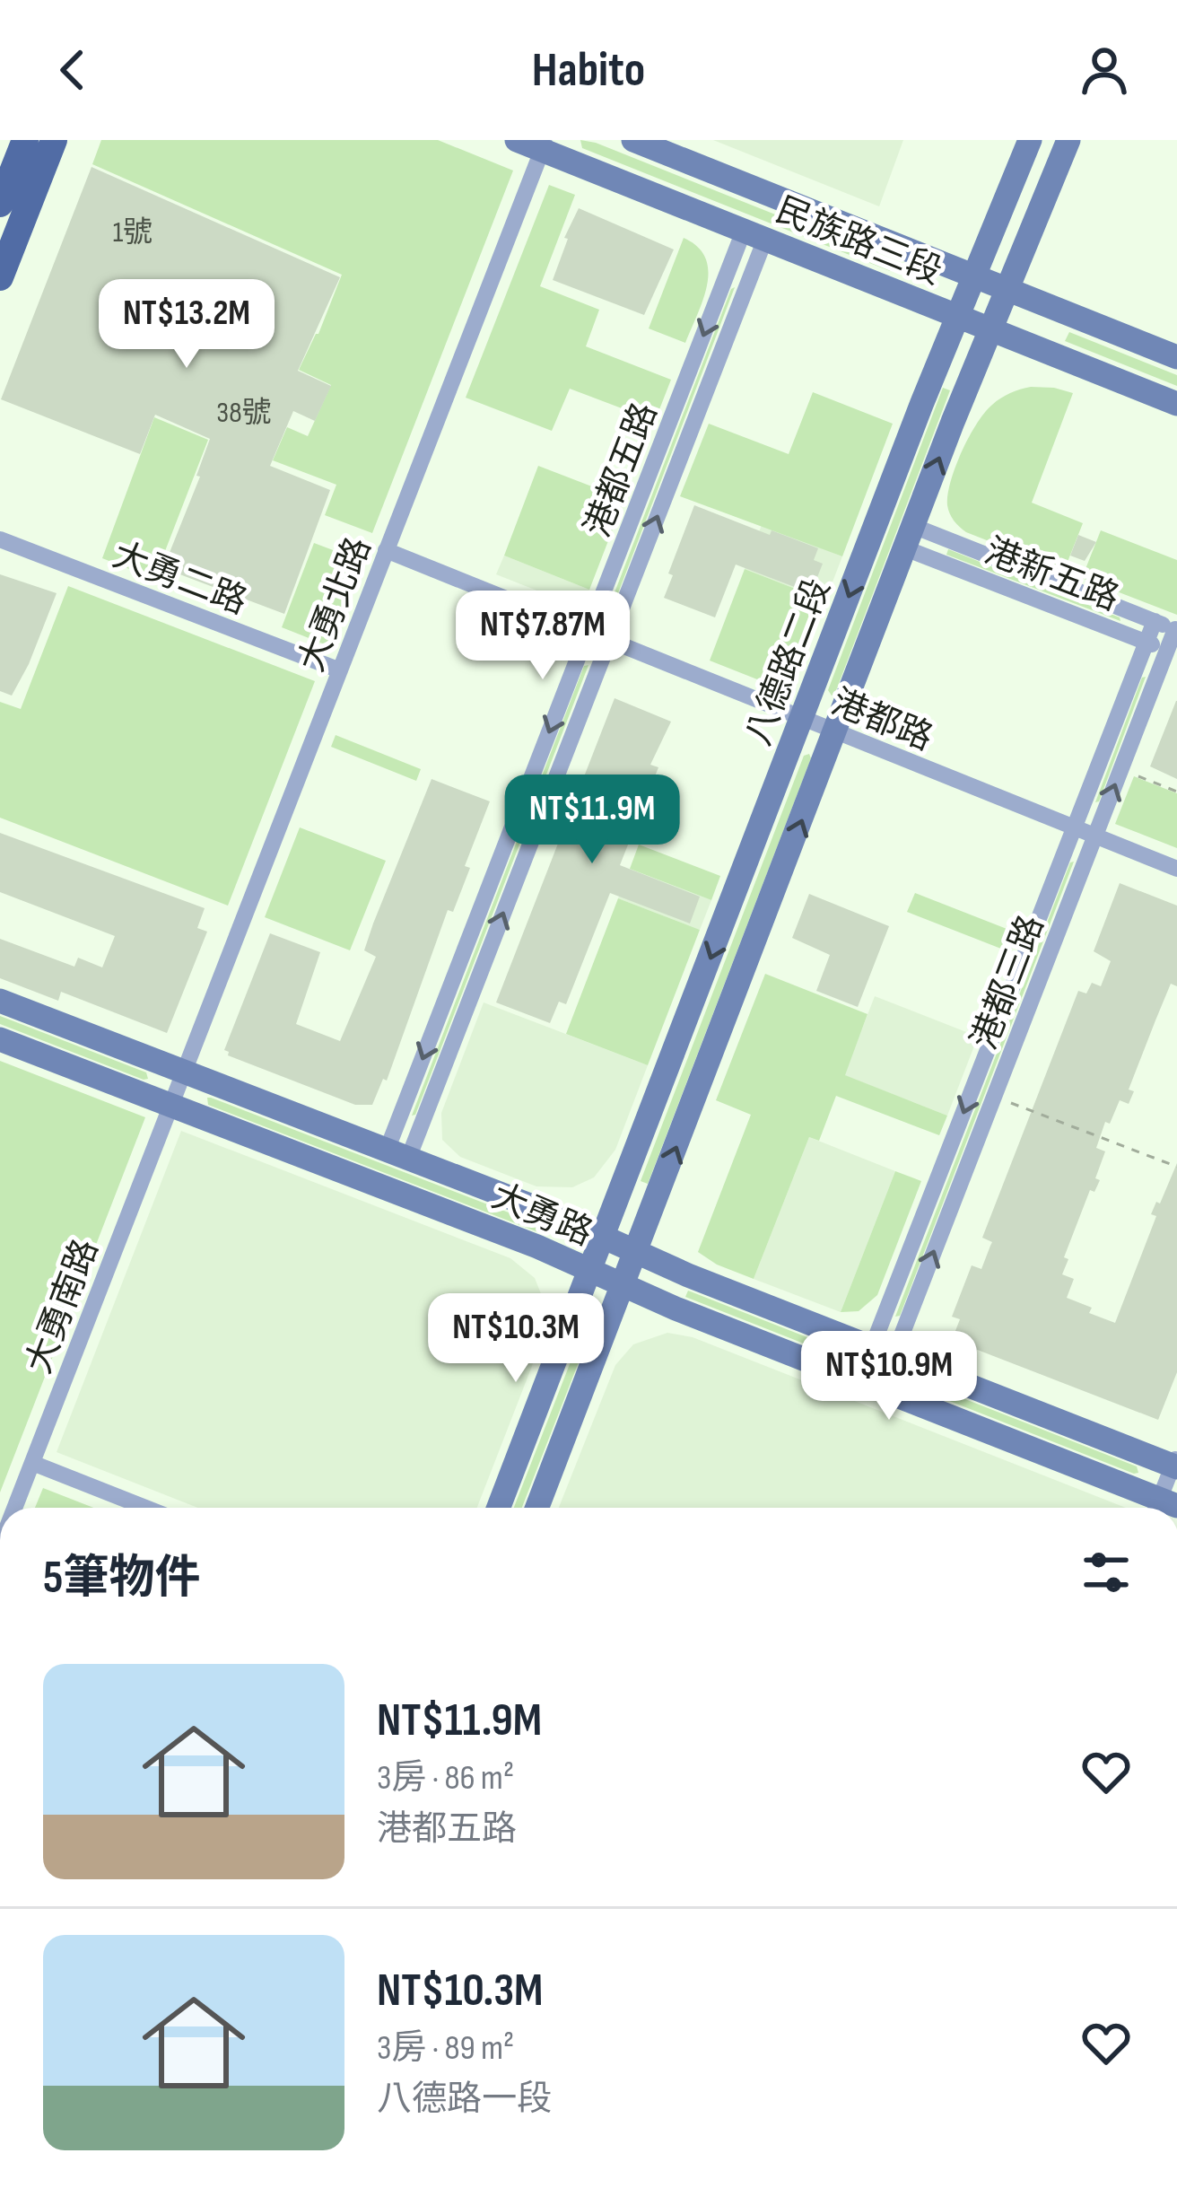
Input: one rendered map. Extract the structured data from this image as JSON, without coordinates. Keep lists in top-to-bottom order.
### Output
{
  "streets": {
    "street": [
      "民族路三段",
      "港都五路",
      "港新五路",
      "大勇二路",
      "大勇北路",
      "八德路二段",
      "港都路",
      "港都三路",
      "大勇路",
      "大勇南路"
    ]
  },
  "crossings": [
    ["民族路三段", "港都五路"],
    ["民族路三段", "大勇北路"],
    ["民族路三段", "八德路二段"],
    ["港都五路", "港都路"],
    ["港都五路", "大勇路"],
    ["港新五路", "八德路二段"],
    ["港新五路", "港都三路"],
    ["大勇二路", "大勇北路"],
    ["大勇北路", "港都路"],
    ["大勇北路", "大勇路"],
    ["大勇北路", "大勇南路"],
    ["八德路二段", "港都路"],
    ["八德路二段", "大勇路"],
    ["港都路", "港都三路"],
    ["港都三路", "大勇路"],
    ["大勇路", "大勇南路"]
  ],
  "house_numbers": ["1號", "38號"],
  "page": {
    "header": "Habito",
    "price": [
      "NT$13.2M",
      "NT$7.87M",
      "NT$11.9M",
      "NT$10.3M",
      "NT$10.9M"
    ],
    "heading": "5筆物件",
    "list": [
      {
        "name": "NT$11.9M",
        "note": "3房 · 86 m² · 港都五路"
      },
      {
        "name": "NT$10.3M",
        "note": "3房 · 89 m² · 八德路一段"
      }
    ]
  }
}
